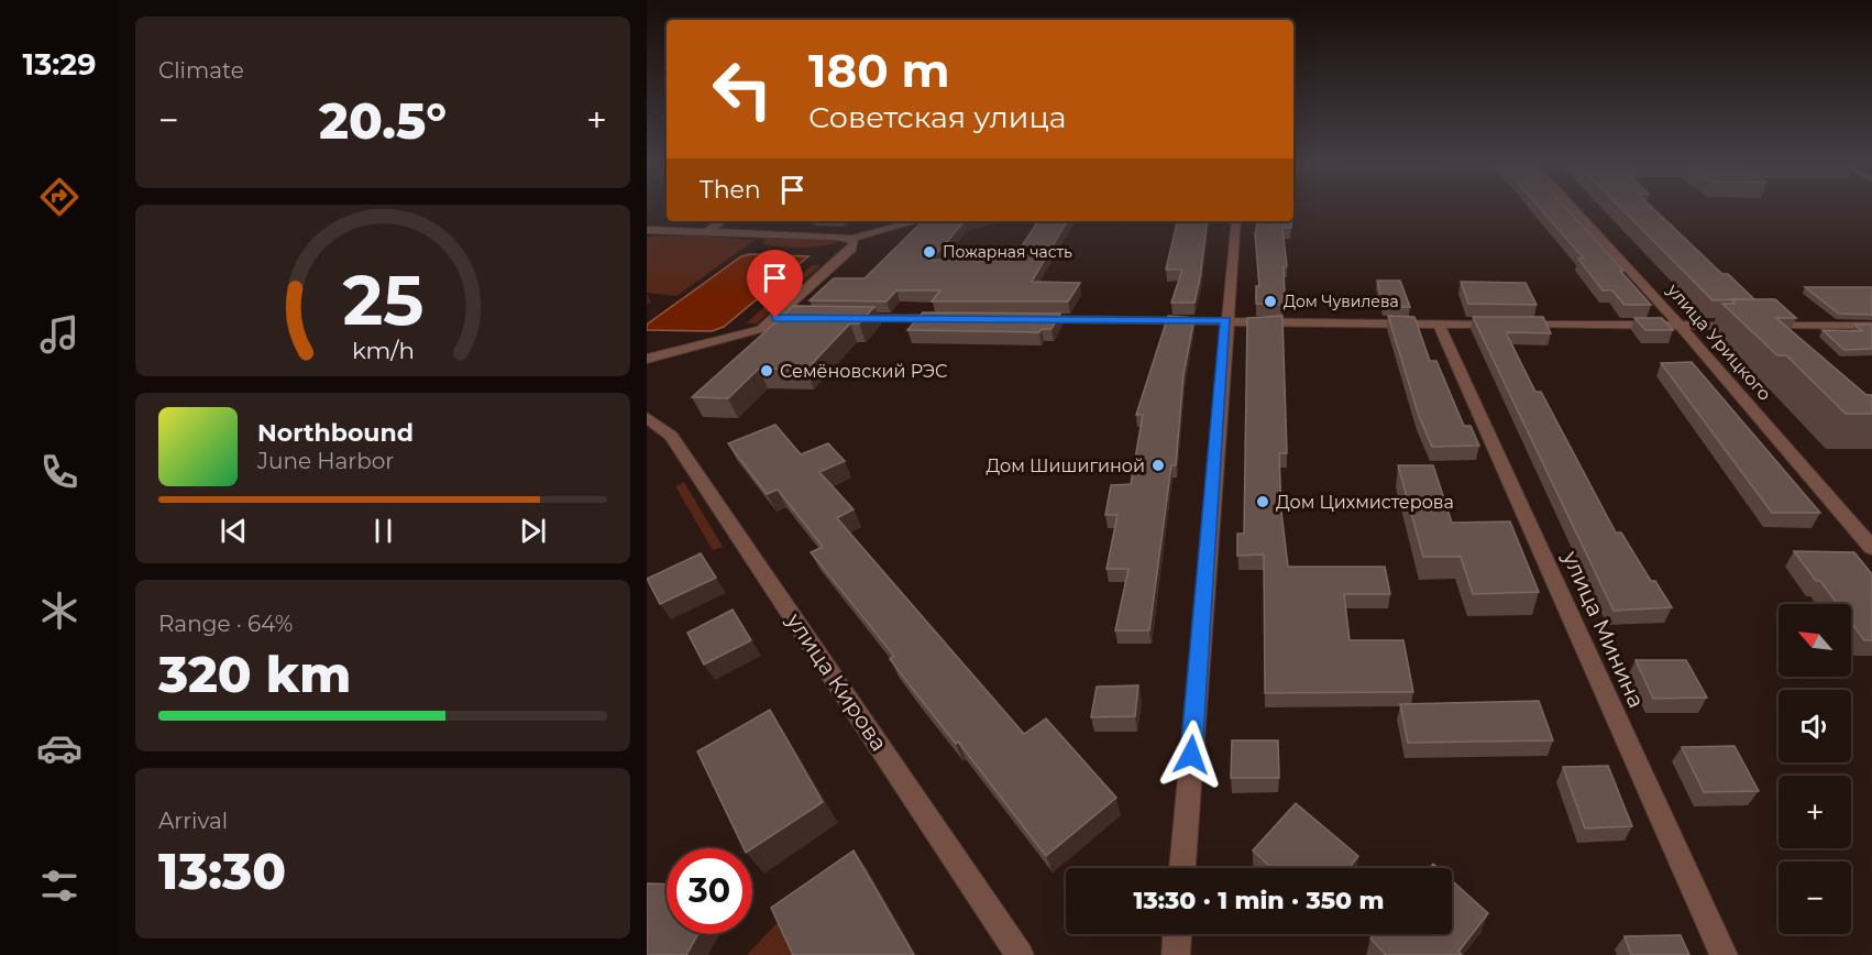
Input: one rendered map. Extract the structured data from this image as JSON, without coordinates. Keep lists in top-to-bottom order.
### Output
{
  "streets": {
    "street": ["улица Урицкого", "улица Минина", "улица Кирова"]
  },
  "places": [
    "Пожарная часть",
    "Дом Чувилева",
    "Семёновский РЭС",
    "Дом Шишигиной",
    "Дом Цихмистерова"
  ],
  "north": "top left",
  "page": {
    "tabs": "13:29",
    "tile": [
      "Climate",
      ["Range · 64%", "320 km"],
      ["Arrival", "13:30"]
    ],
    "turn": ["180 m", "Советская улица"],
    "heat": ["−", "20.5°", "+"],
    "then": "Then",
    "song": ["Northbound", "June Harbor"],
    "map_buttons": ["+", "−"],
    "limit": "30",
    "trip": "13:30 · 1 min · 350 m",
    "gauge": ["25", "km/h"]
  }
}
